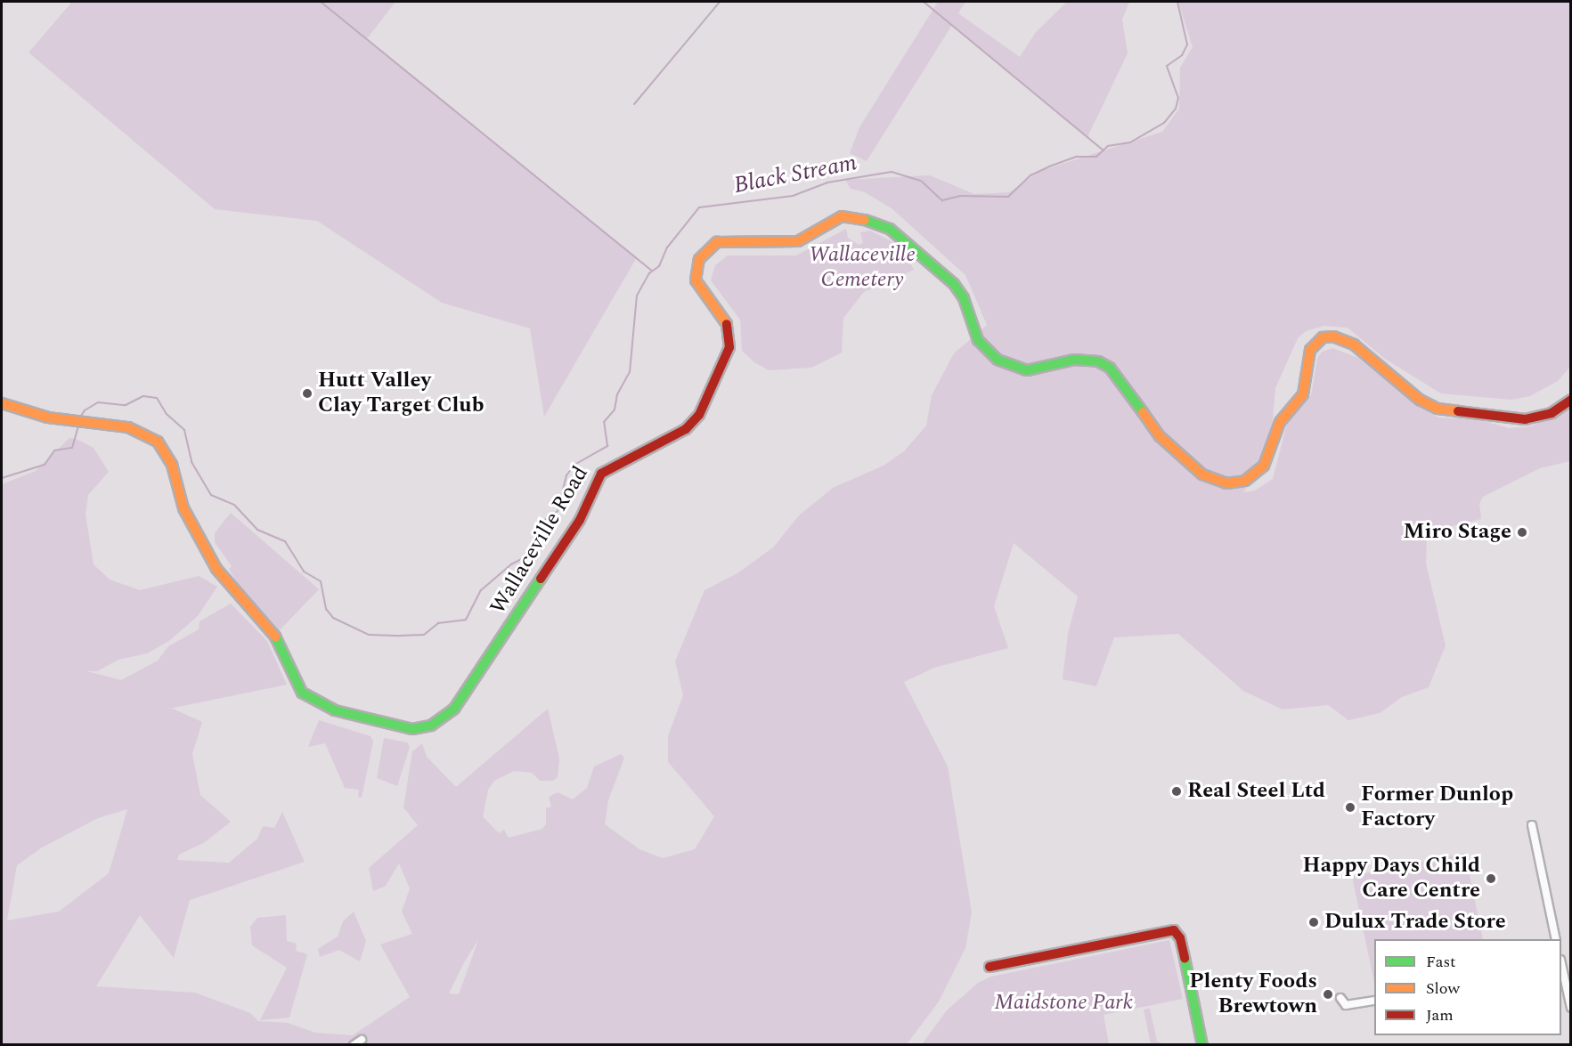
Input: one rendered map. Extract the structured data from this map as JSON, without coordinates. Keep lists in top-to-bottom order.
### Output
{
  "streets": {
    "street": ["Wallaceville Road"]
  },
  "water": ["Black Stream"],
  "parks": ["Wallaceville Cemetery", "Maidstone Park"],
  "places": [
    "Hutt Valley Clay Target Club",
    "Miro Stage",
    "Real Steel Ltd",
    "Former Dunlop Factory",
    "Happy Days Child Care Centre",
    "Dulux Trade Store",
    "Plenty Foods Brewtown"
  ],
  "legend": ["Fast", "Slow", "Jam"]
}
